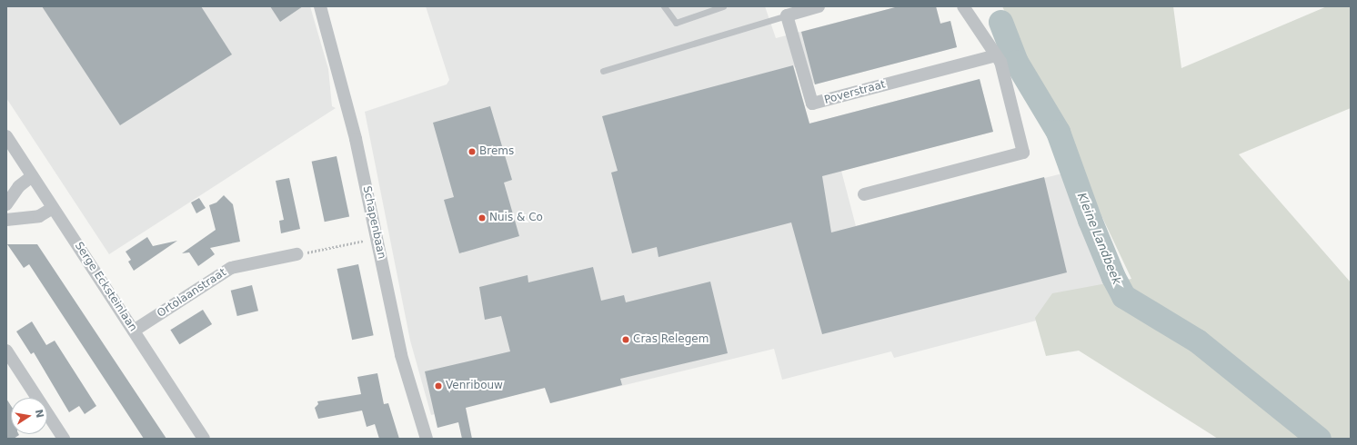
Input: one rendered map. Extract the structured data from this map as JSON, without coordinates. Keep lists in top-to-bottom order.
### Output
{
  "streets": {
    "street": [
      "Poverstraat",
      "Schapenbaan",
      "Serge Ecksteinlaan",
      "Ortolaanstraat"
    ]
  },
  "crossings": [
    ["Serge Ecksteinlaan", "Ortolaanstraat"]
  ],
  "water": ["Kleine Landbeek"],
  "places": [
    "Brems",
    "Nuis & Co",
    "Cras Relegem",
    "Venribouw"
  ],
  "north": "right"
}
